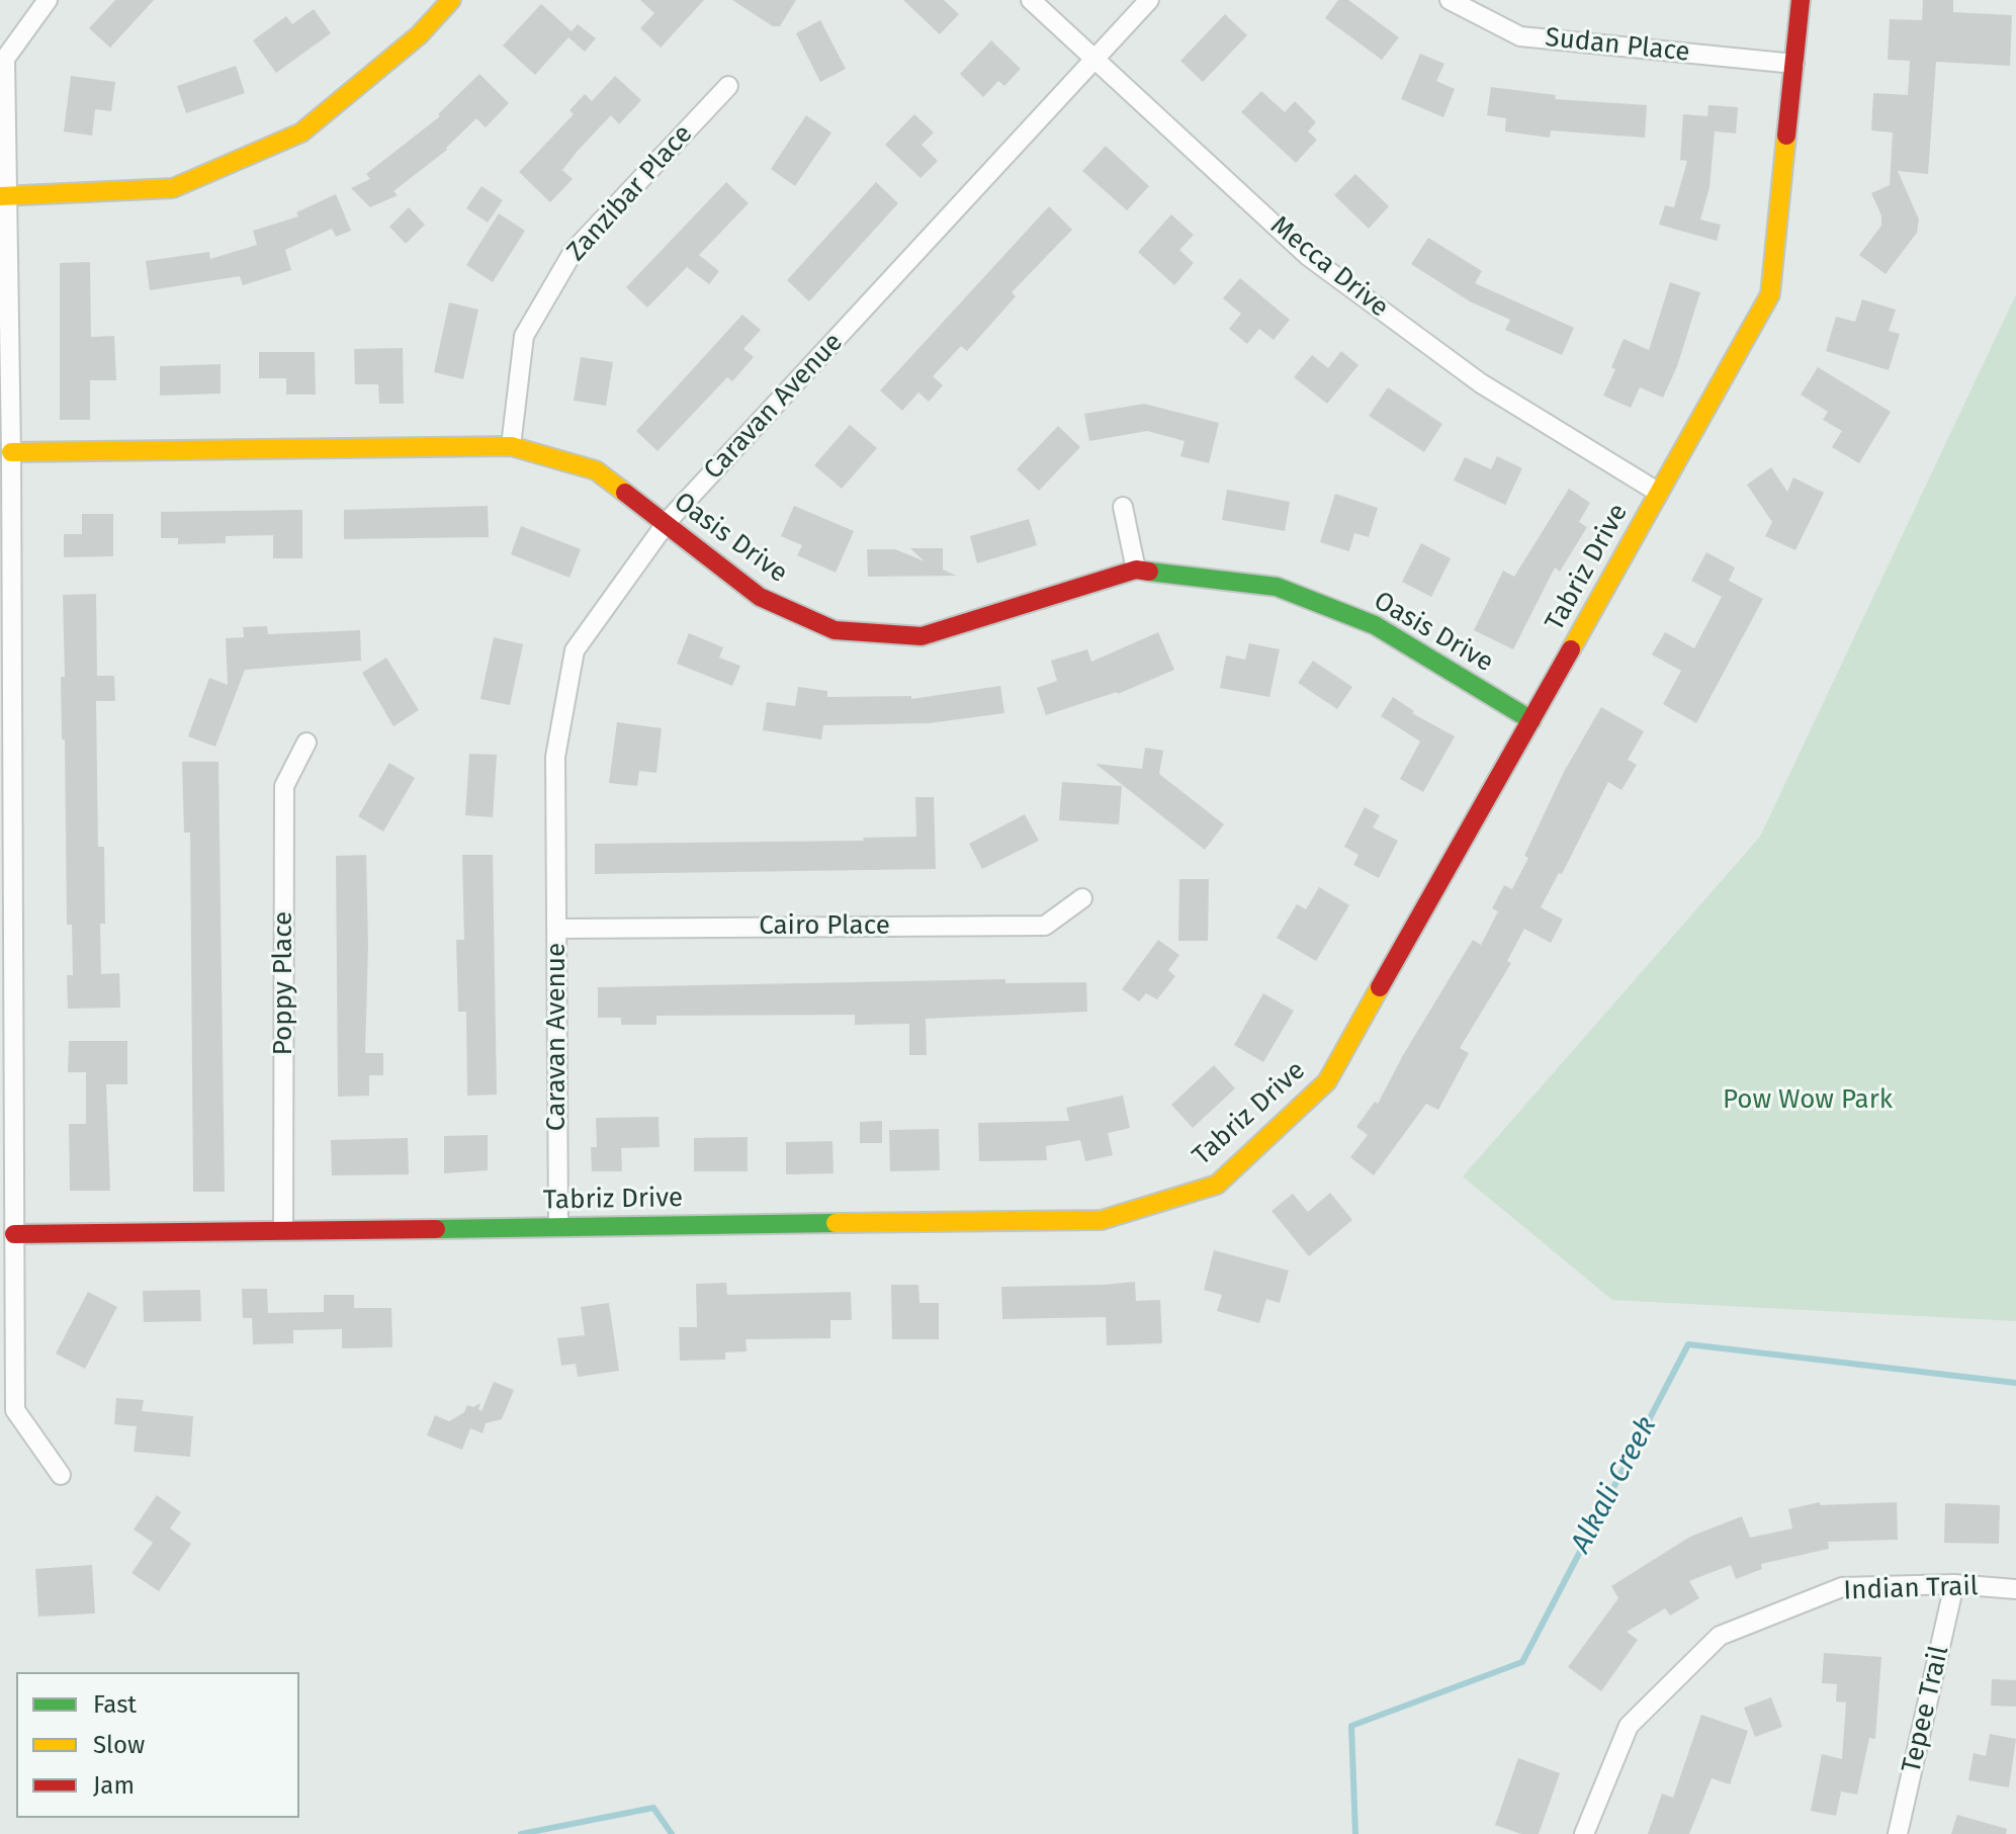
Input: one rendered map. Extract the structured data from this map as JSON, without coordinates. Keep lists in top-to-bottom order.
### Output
{
  "streets": {
    "street": [
      "Sudan Place",
      "Zanzibar Place",
      "Mecca Drive",
      "Caravan Avenue",
      "Oasis Drive",
      "Tabriz Drive",
      "Cairo Place",
      "Poppy Place",
      "Indian Trail",
      "Tepee Trail"
    ]
  },
  "crossings": [
    ["Sudan Place", "Tabriz Drive"],
    ["Zanzibar Place", "Oasis Drive"],
    ["Mecca Drive", "Caravan Avenue"],
    ["Mecca Drive", "Tabriz Drive"],
    ["Caravan Avenue", "Oasis Drive"],
    ["Caravan Avenue", "Tabriz Drive"],
    ["Caravan Avenue", "Cairo Place"],
    ["Oasis Drive", "Tabriz Drive"],
    ["Tabriz Drive", "Poppy Place"],
    ["Indian Trail", "Tepee Trail"]
  ],
  "water": ["Alkali Creek"],
  "parks": ["Pow Wow Park"],
  "legend": ["Fast", "Slow", "Jam"]
}
